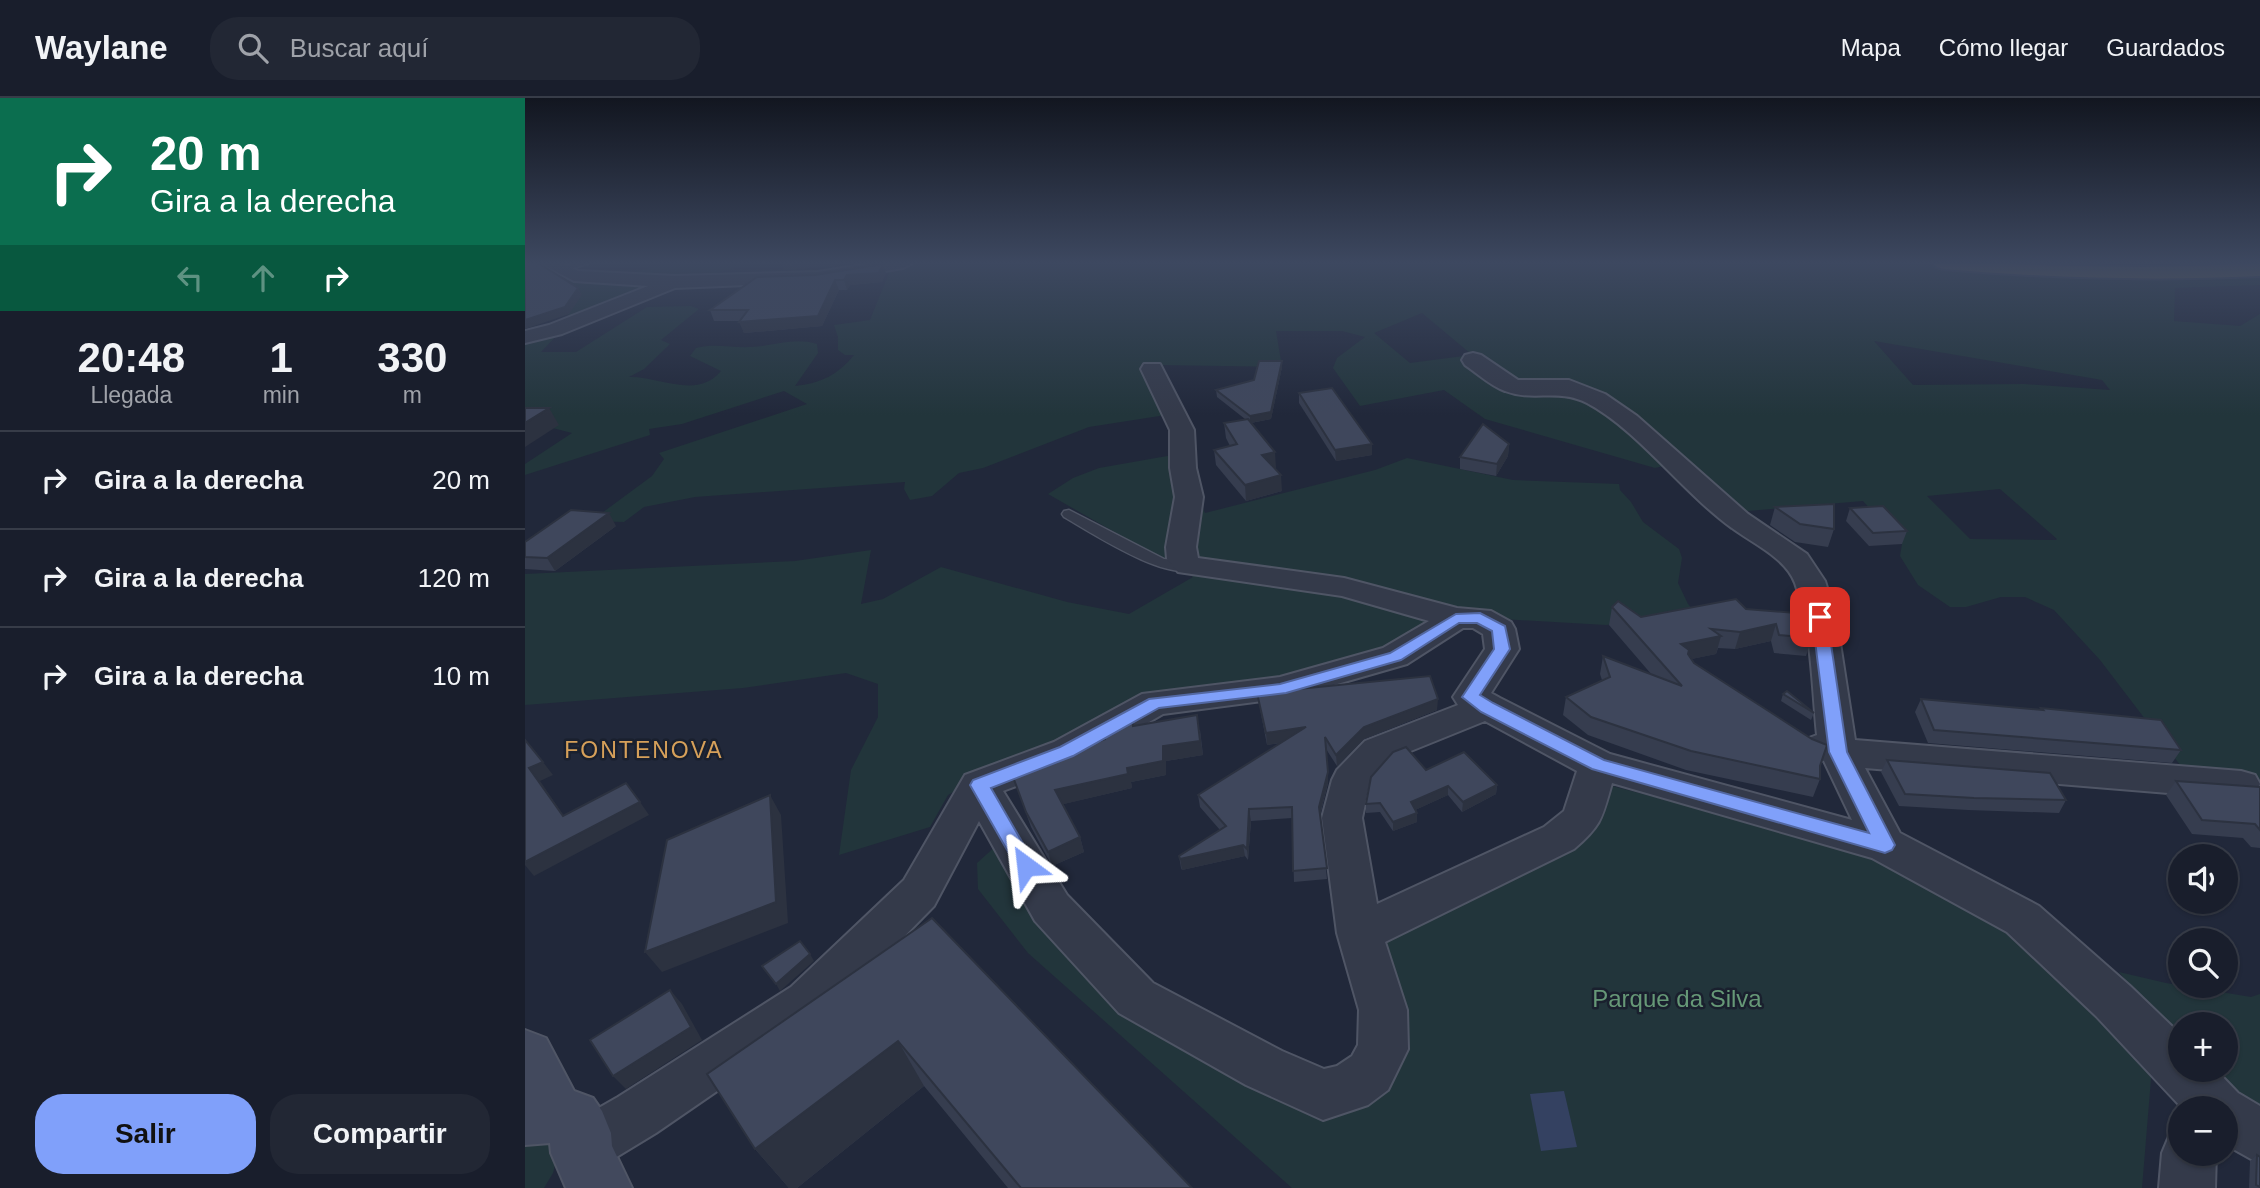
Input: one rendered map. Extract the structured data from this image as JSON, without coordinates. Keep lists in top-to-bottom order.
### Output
{
  "districts": ["FONTENOVA"],
  "parks": ["Parque da Silva"],
  "page": {
    "header": "Waylane",
    "search": "Buscar aquí",
    "nav": ["Mapa", "Cómo llegar", "Guardados"],
    "turn": ["20 m", "Gira a la derecha"],
    "eta": [
      "20:48",
      "Llegada",
      "1",
      "min",
      "330",
      "m"
    ],
    "list": [
      {
        "name": "Gira a la derecha",
        "value": "20 m"
      },
      {
        "name": "Gira a la derecha",
        "value": "120 m"
      },
      {
        "name": "Gira a la derecha",
        "value": "10 m"
      }
    ],
    "map_buttons": ["+", "−"],
    "buttons": ["Salir", "Compartir"]
  }
}
